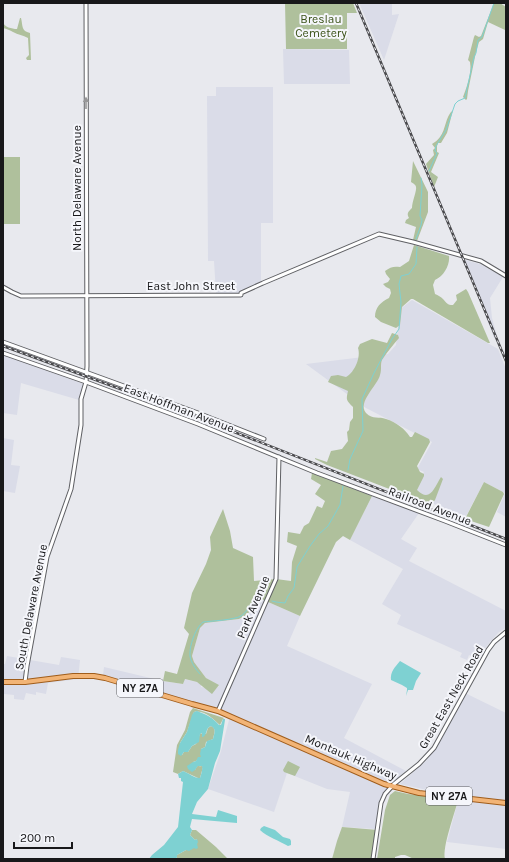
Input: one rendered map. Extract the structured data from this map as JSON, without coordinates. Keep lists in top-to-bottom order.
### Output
{
  "streets": {
    "main road": ["NY 27A", "Montauk Highway"],
    "street": [
      "North Delaware Avenue",
      "East John Street",
      "East Hoffman Avenue",
      "Railroad Avenue",
      "South Delaware Avenue",
      "Park Avenue",
      "Great East Neck Road"
    ]
  },
  "crossings": [
    ["North Delaware Avenue", "East John Street"],
    ["North Delaware Avenue", "East Hoffman Avenue"],
    ["North Delaware Avenue", "South Delaware Avenue"],
    ["East Hoffman Avenue", "Railroad Avenue"],
    ["East Hoffman Avenue", "South Delaware Avenue"],
    ["East Hoffman Avenue", "Park Avenue"],
    ["South Delaware Avenue", "NY 27A"],
    ["Park Avenue", "NY 27A"],
    ["Park Avenue", "Montauk Highway"],
    ["NY 27A", "Montauk Highway"],
    ["Great East Neck Road", "Montauk Highway"]
  ],
  "one_way": ["North Delaware Avenue"],
  "parks": ["Breslau Cemetery"],
  "scale_bar": "200 m"
}
